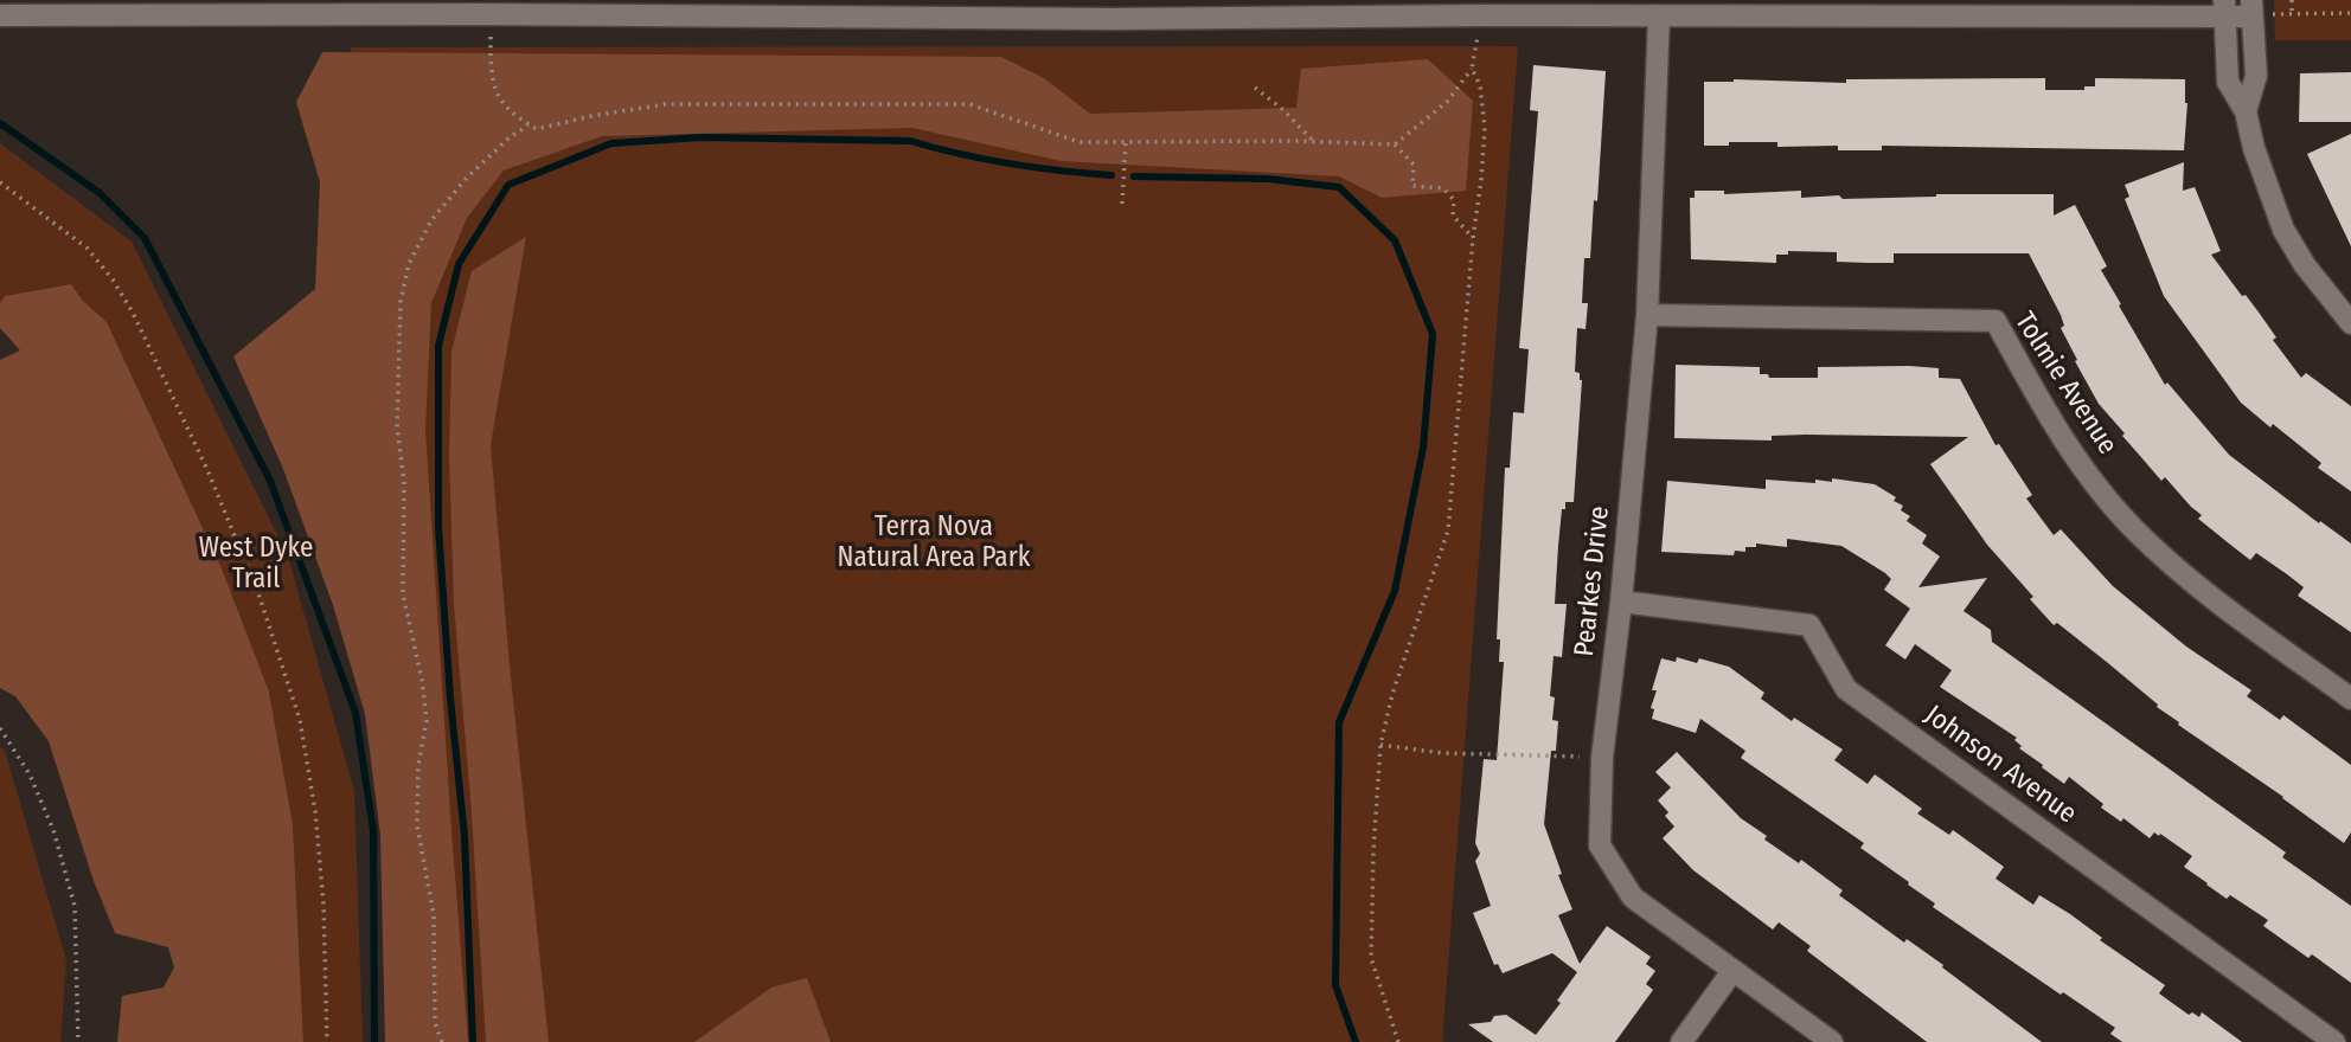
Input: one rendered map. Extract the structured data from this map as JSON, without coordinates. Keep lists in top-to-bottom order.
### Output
{
  "streets": {
    "street": ["Tolmie Avenue", "Pearkes Drive", "Johnson Avenue"]
  },
  "crossings": [
    ["Tolmie Avenue", "Pearkes Drive"],
    ["Pearkes Drive", "Johnson Avenue"]
  ],
  "parks": ["Terra Nova Natural Area Park", "West Dyke Trail"]
}
